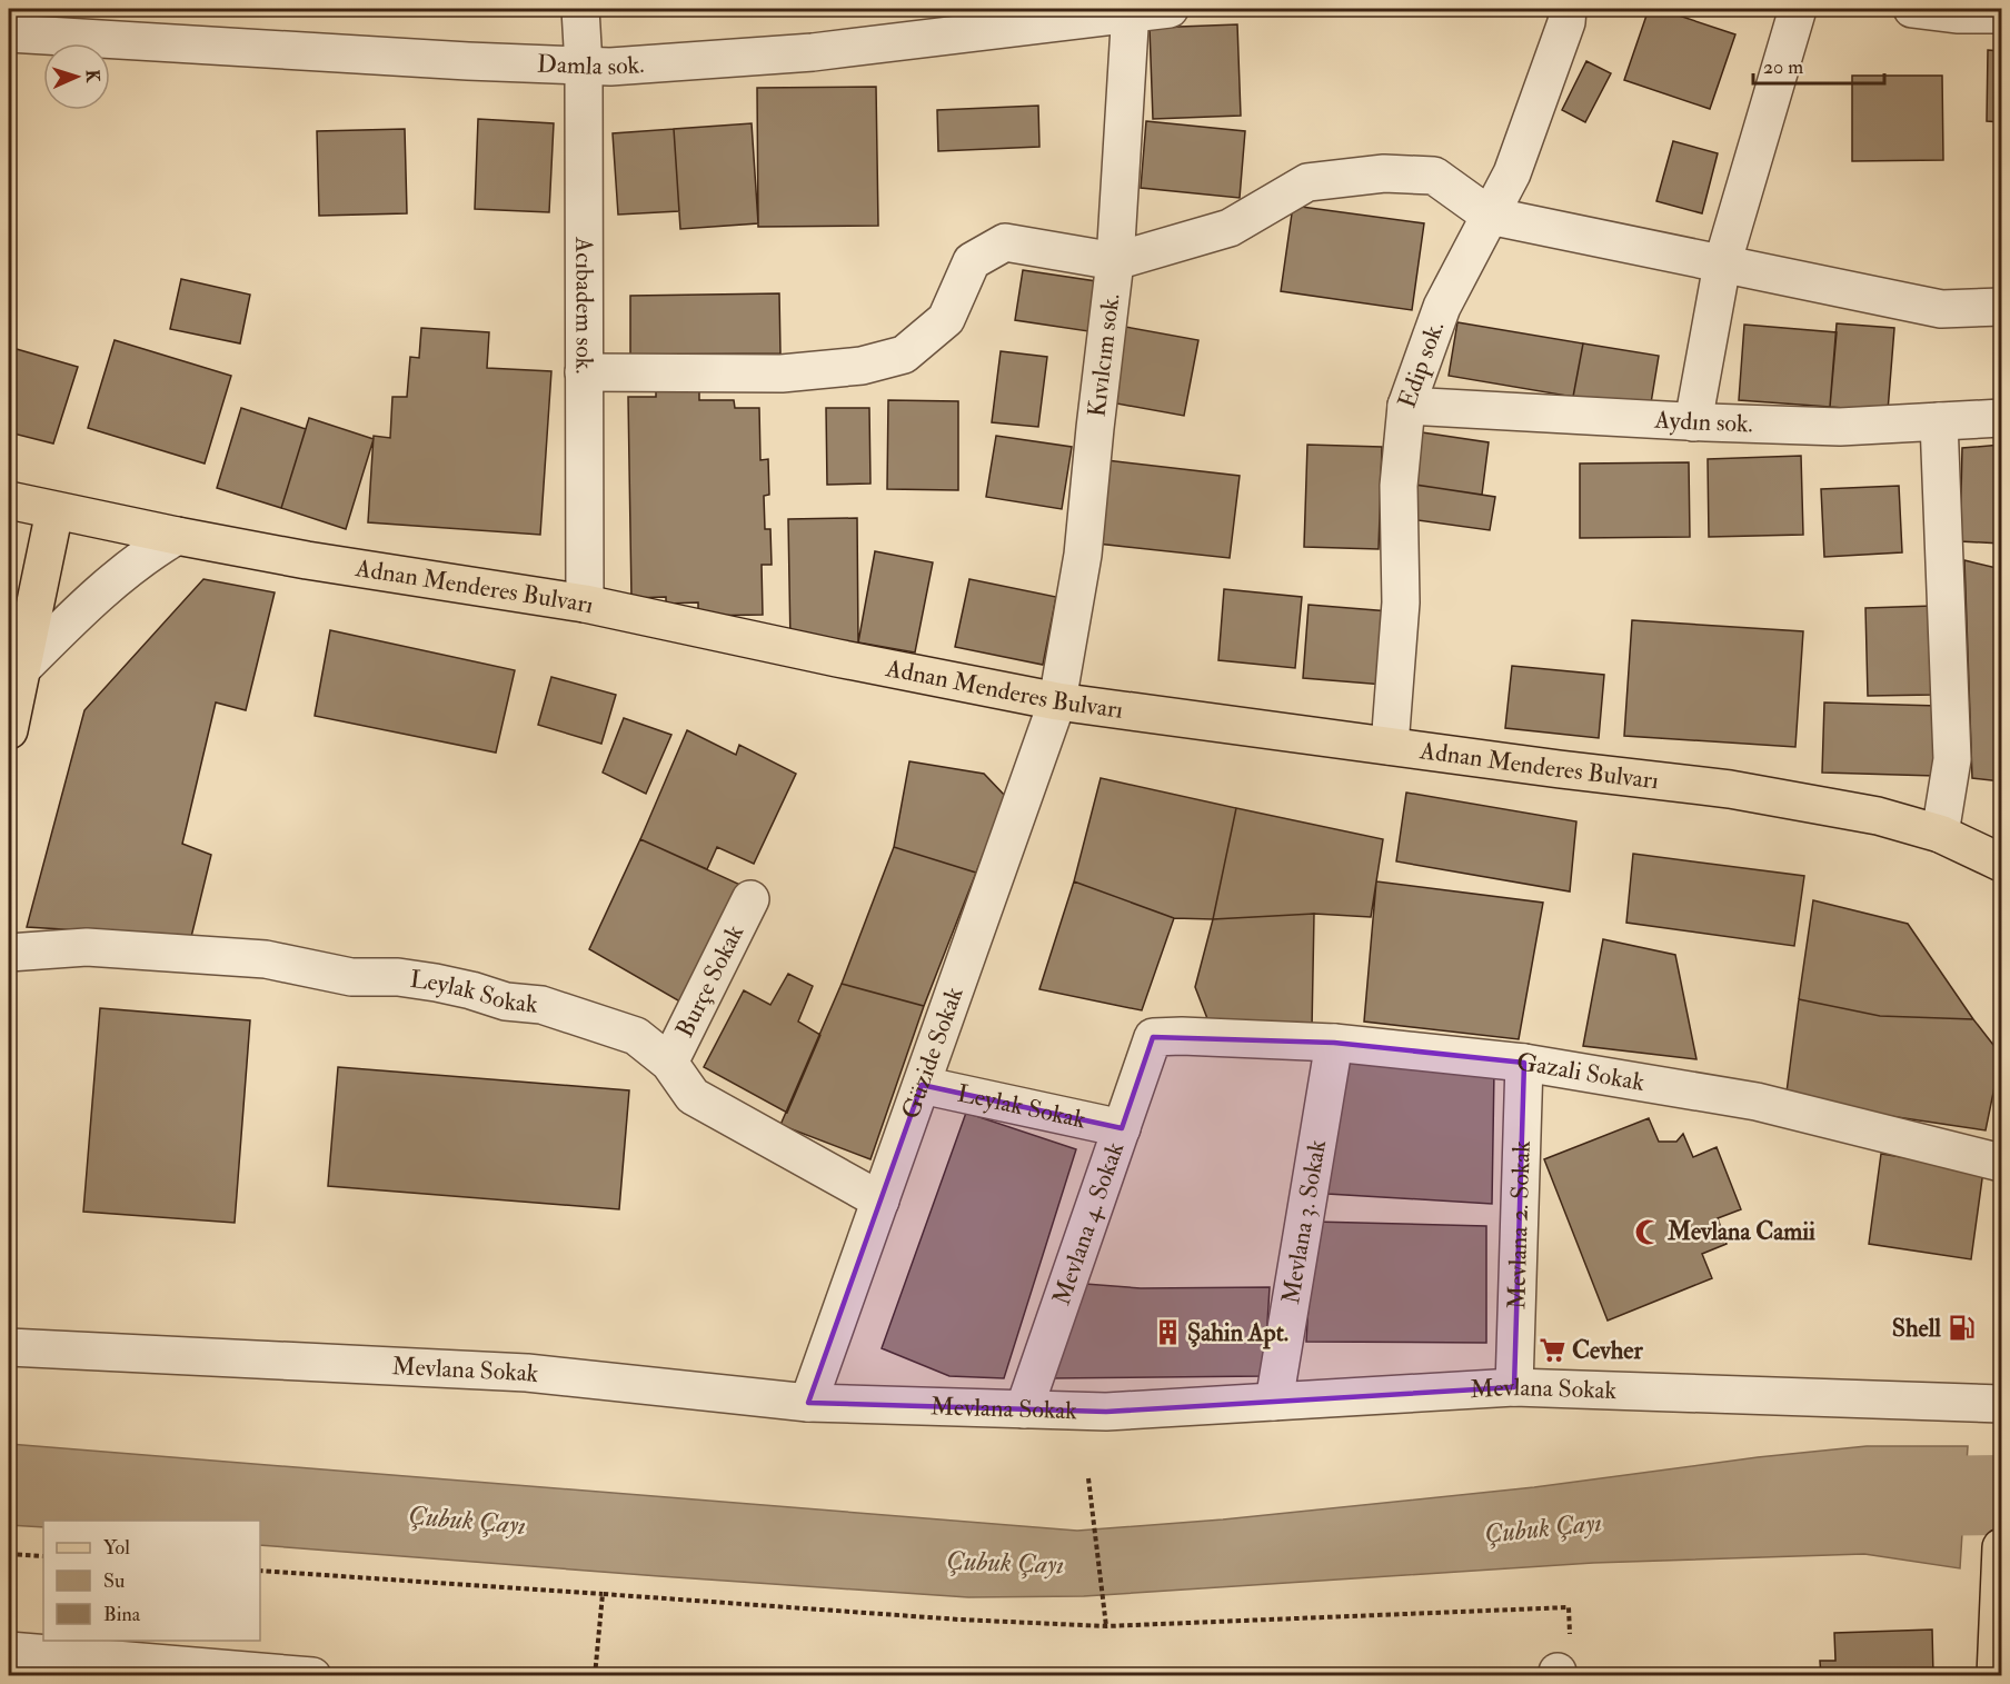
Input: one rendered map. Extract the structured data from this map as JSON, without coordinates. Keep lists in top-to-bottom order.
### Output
{
  "streets": {
    "main road": ["Adnan Menderes Bulvarı"],
    "street": [
      "Damla sok.",
      "Acıbadem sok.",
      "Kıvılcım sok.",
      "Edip sok.",
      "Aydın sok.",
      "Burçe Sokak",
      "Leylak Sokak",
      "Güzide Sokak",
      "Gazali Sokak",
      "Mevlana 3. Sokak",
      "Mevlana 4. Sokak",
      "Mevlana 2. Sokak",
      "Mevlana Sokak"
    ]
  },
  "crossings": [
    ["Damla sok.", "Acıbadem sok."],
    ["Damla sok.", "Kıvılcım sok."],
    ["Acıbadem sok.", "Adnan Menderes Bulvarı"],
    ["Kıvılcım sok.", "Adnan Menderes Bulvarı"],
    ["Kıvılcım sok.", "Güzide Sokak"],
    ["Edip sok.", "Aydın sok."],
    ["Edip sok.", "Adnan Menderes Bulvarı"],
    ["Adnan Menderes Bulvarı", "Güzide Sokak"],
    ["Burçe Sokak", "Leylak Sokak"],
    ["Leylak Sokak", "Güzide Sokak"],
    ["Leylak Sokak", "Mevlana 4. Sokak"],
    ["Güzide Sokak", "Mevlana Sokak"],
    ["Gazali Sokak", "Mevlana 3. Sokak"],
    ["Gazali Sokak", "Mevlana 4. Sokak"],
    ["Gazali Sokak", "Mevlana 2. Sokak"],
    ["Mevlana 3. Sokak", "Mevlana Sokak"],
    ["Mevlana 4. Sokak", "Mevlana Sokak"],
    ["Mevlana 2. Sokak", "Mevlana Sokak"]
  ],
  "water": ["Çubuk Çayı"],
  "places": {
    "mosque": ["Mevlana Camii"],
    "fuel station": ["Shell"],
    "building": ["Şahin Apt."],
    "supermarket": ["Cevher"]
  },
  "legend": ["Yol", "Su", "Bina"],
  "scale_bar": "20 m",
  "north": "right"
}
